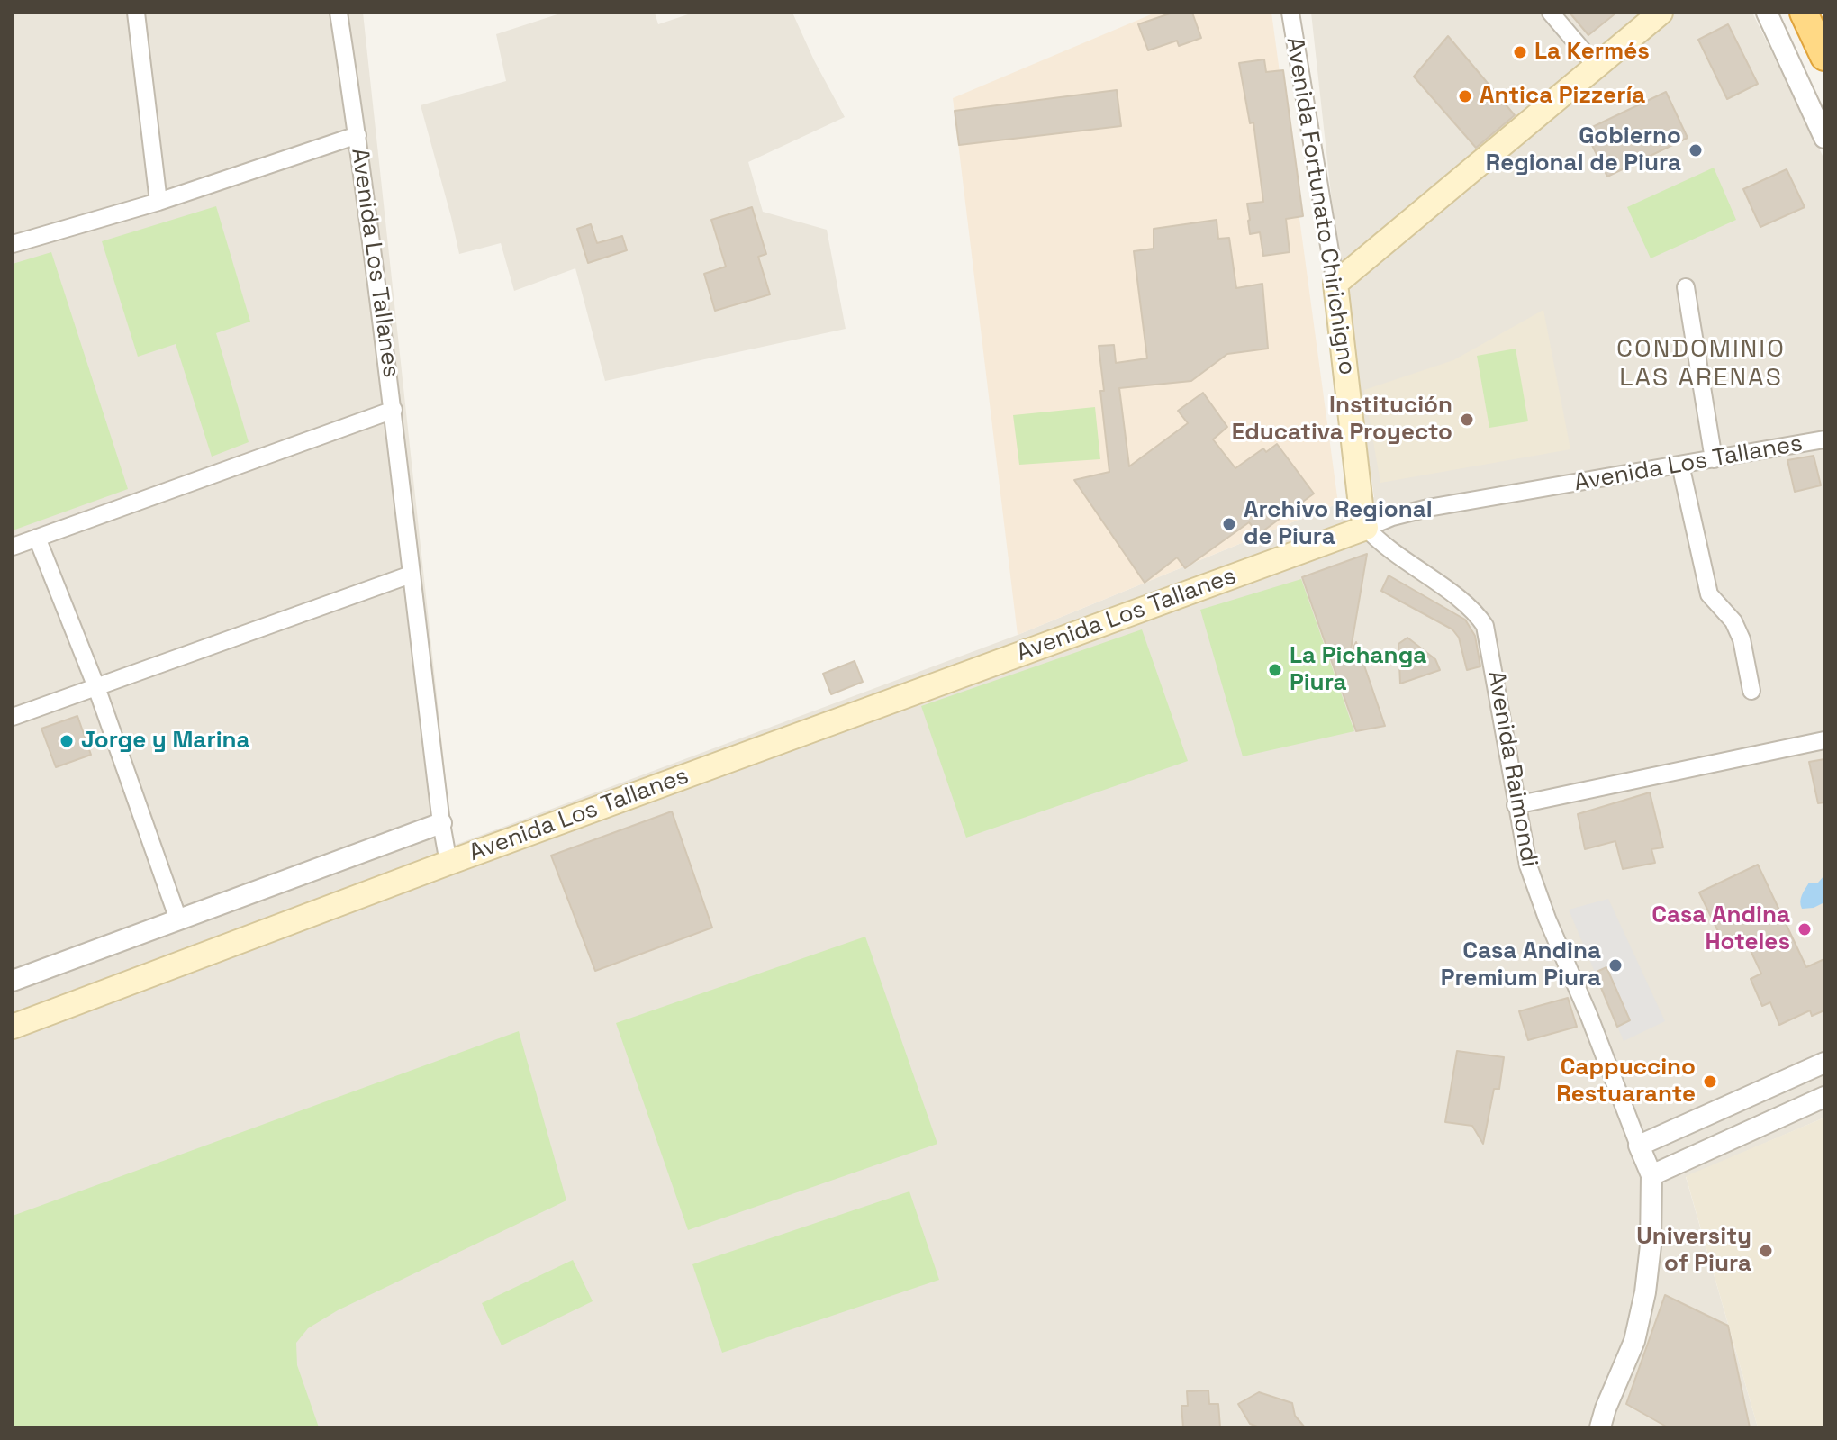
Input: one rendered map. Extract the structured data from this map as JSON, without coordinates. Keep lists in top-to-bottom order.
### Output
{
  "streets": {
    "main road": ["Avenida Fortunato Chirichigno", "Avenida Los Tallanes"],
    "street": ["Avenida Raimondi"]
  },
  "crossings": [
    ["Avenida Fortunato Chirichigno", "Avenida Los Tallanes"],
    ["Avenida Fortunato Chirichigno", "Avenida Raimondi"],
    ["Avenida Los Tallanes", "Avenida Raimondi"]
  ],
  "districts": ["CONDOMINIO LAS ARENAS"],
  "places": [
    "La Kermés",
    "Antica Pizzería",
    "Gobierno Regional de Piura",
    "Institución Educativa Proyecto",
    "Archivo Regional de Piura",
    "La Pichanga Piura",
    "Jorge y Marina",
    "Casa Andina Hoteles",
    "Casa Andina Premium Piura",
    "Cappuccino Restuarante",
    "University of Piura"
  ]
}
